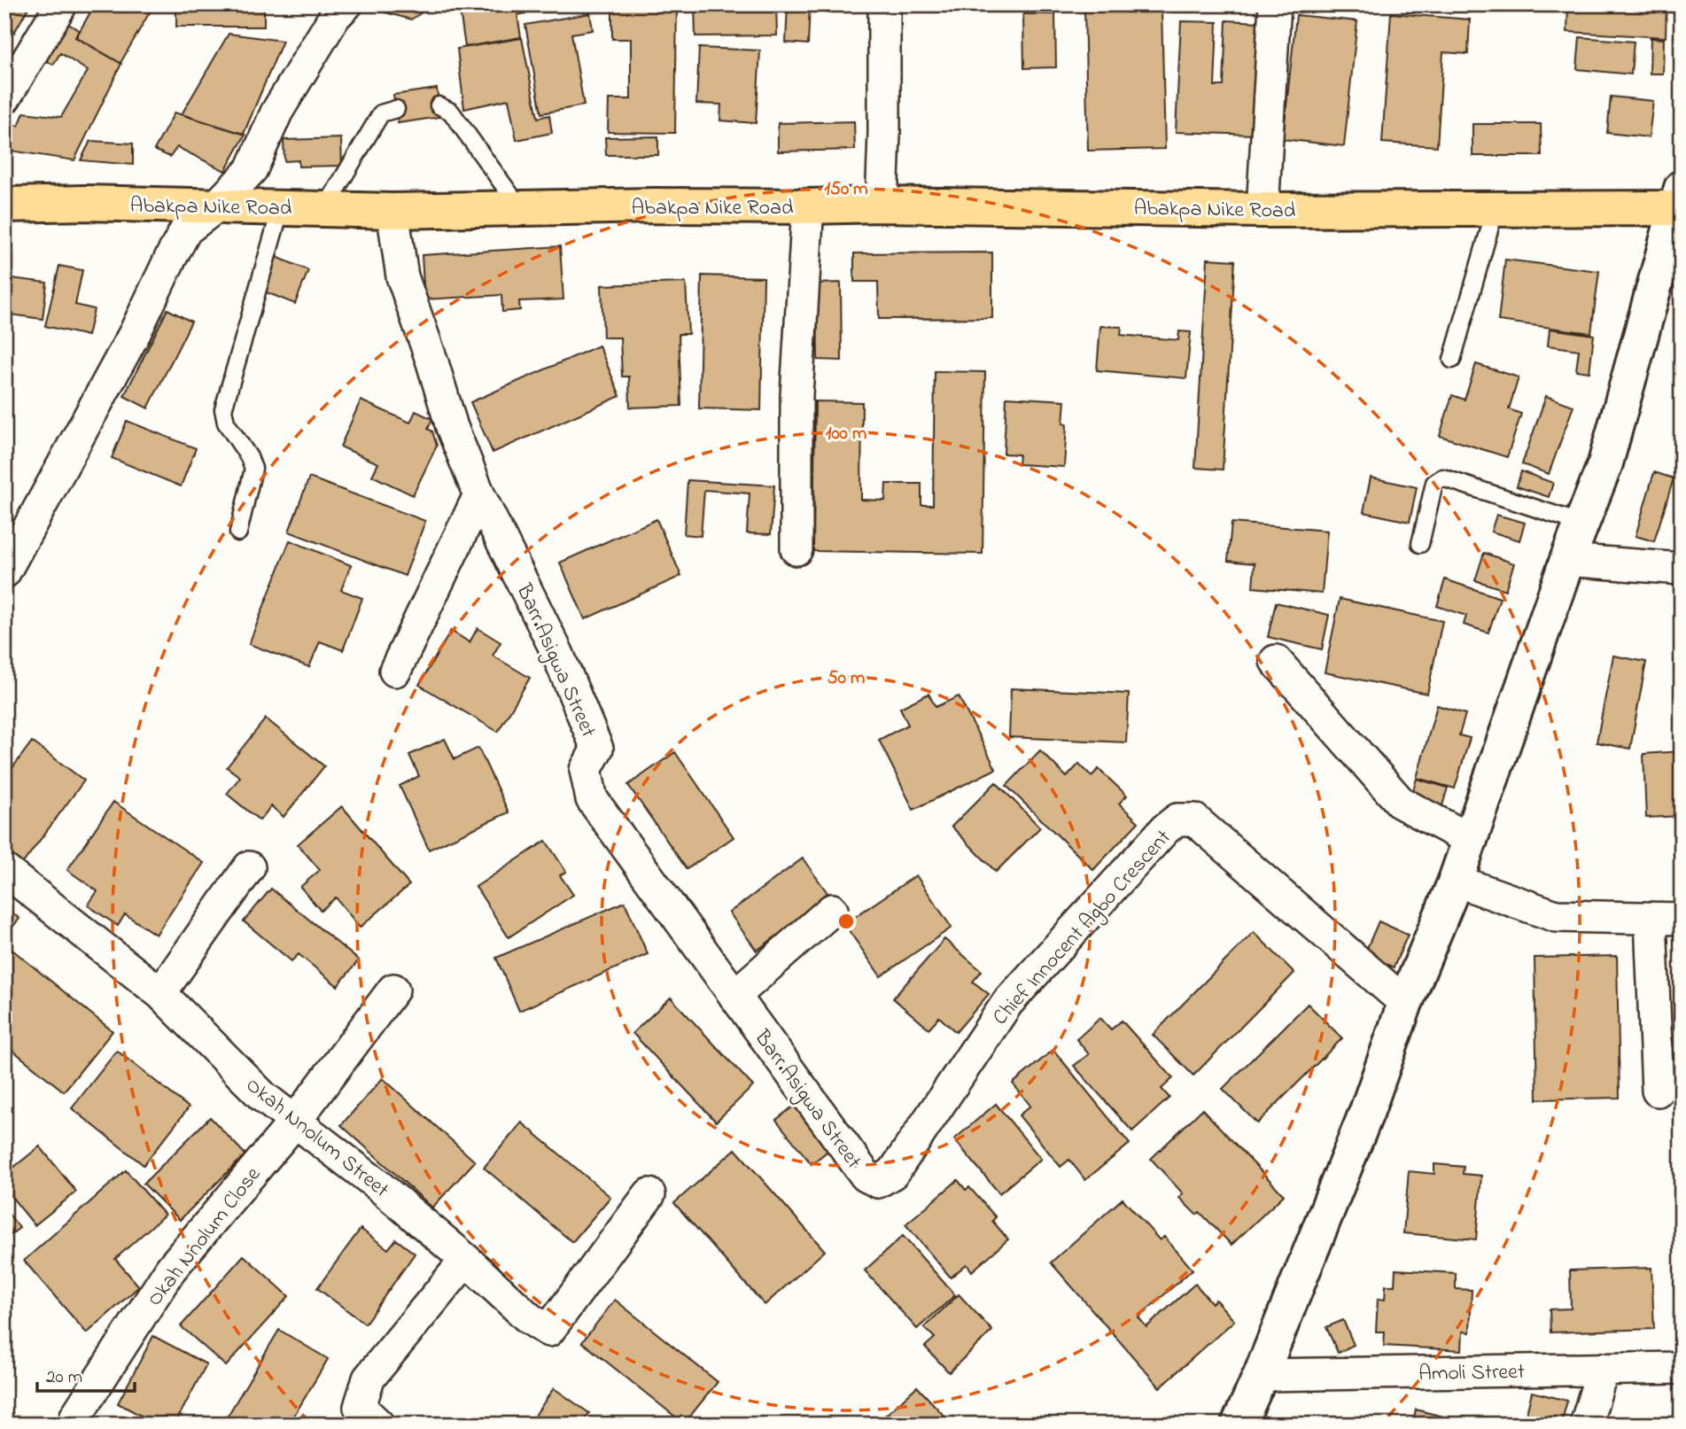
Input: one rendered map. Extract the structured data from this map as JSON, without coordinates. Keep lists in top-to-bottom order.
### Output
{
  "streets": {
    "main road": ["Abakpa Nike Road"],
    "street": [
      "Barr.Asigwa Street",
      "Chief Innocent Agbo Crescent",
      "Okah Nnolum Street",
      "Okah Nnolum Close",
      "Amoli Street"
    ]
  },
  "crossings": [
    ["Abakpa Nike Road", "Barr.Asigwa Street"],
    ["Barr.Asigwa Street", "Chief Innocent Agbo Crescent"],
    ["Okah Nnolum Street", "Okah Nnolum Close"]
  ],
  "scale_bar": "20 m",
  "rings": ["150 m", "100 m", "50 m"]
}
